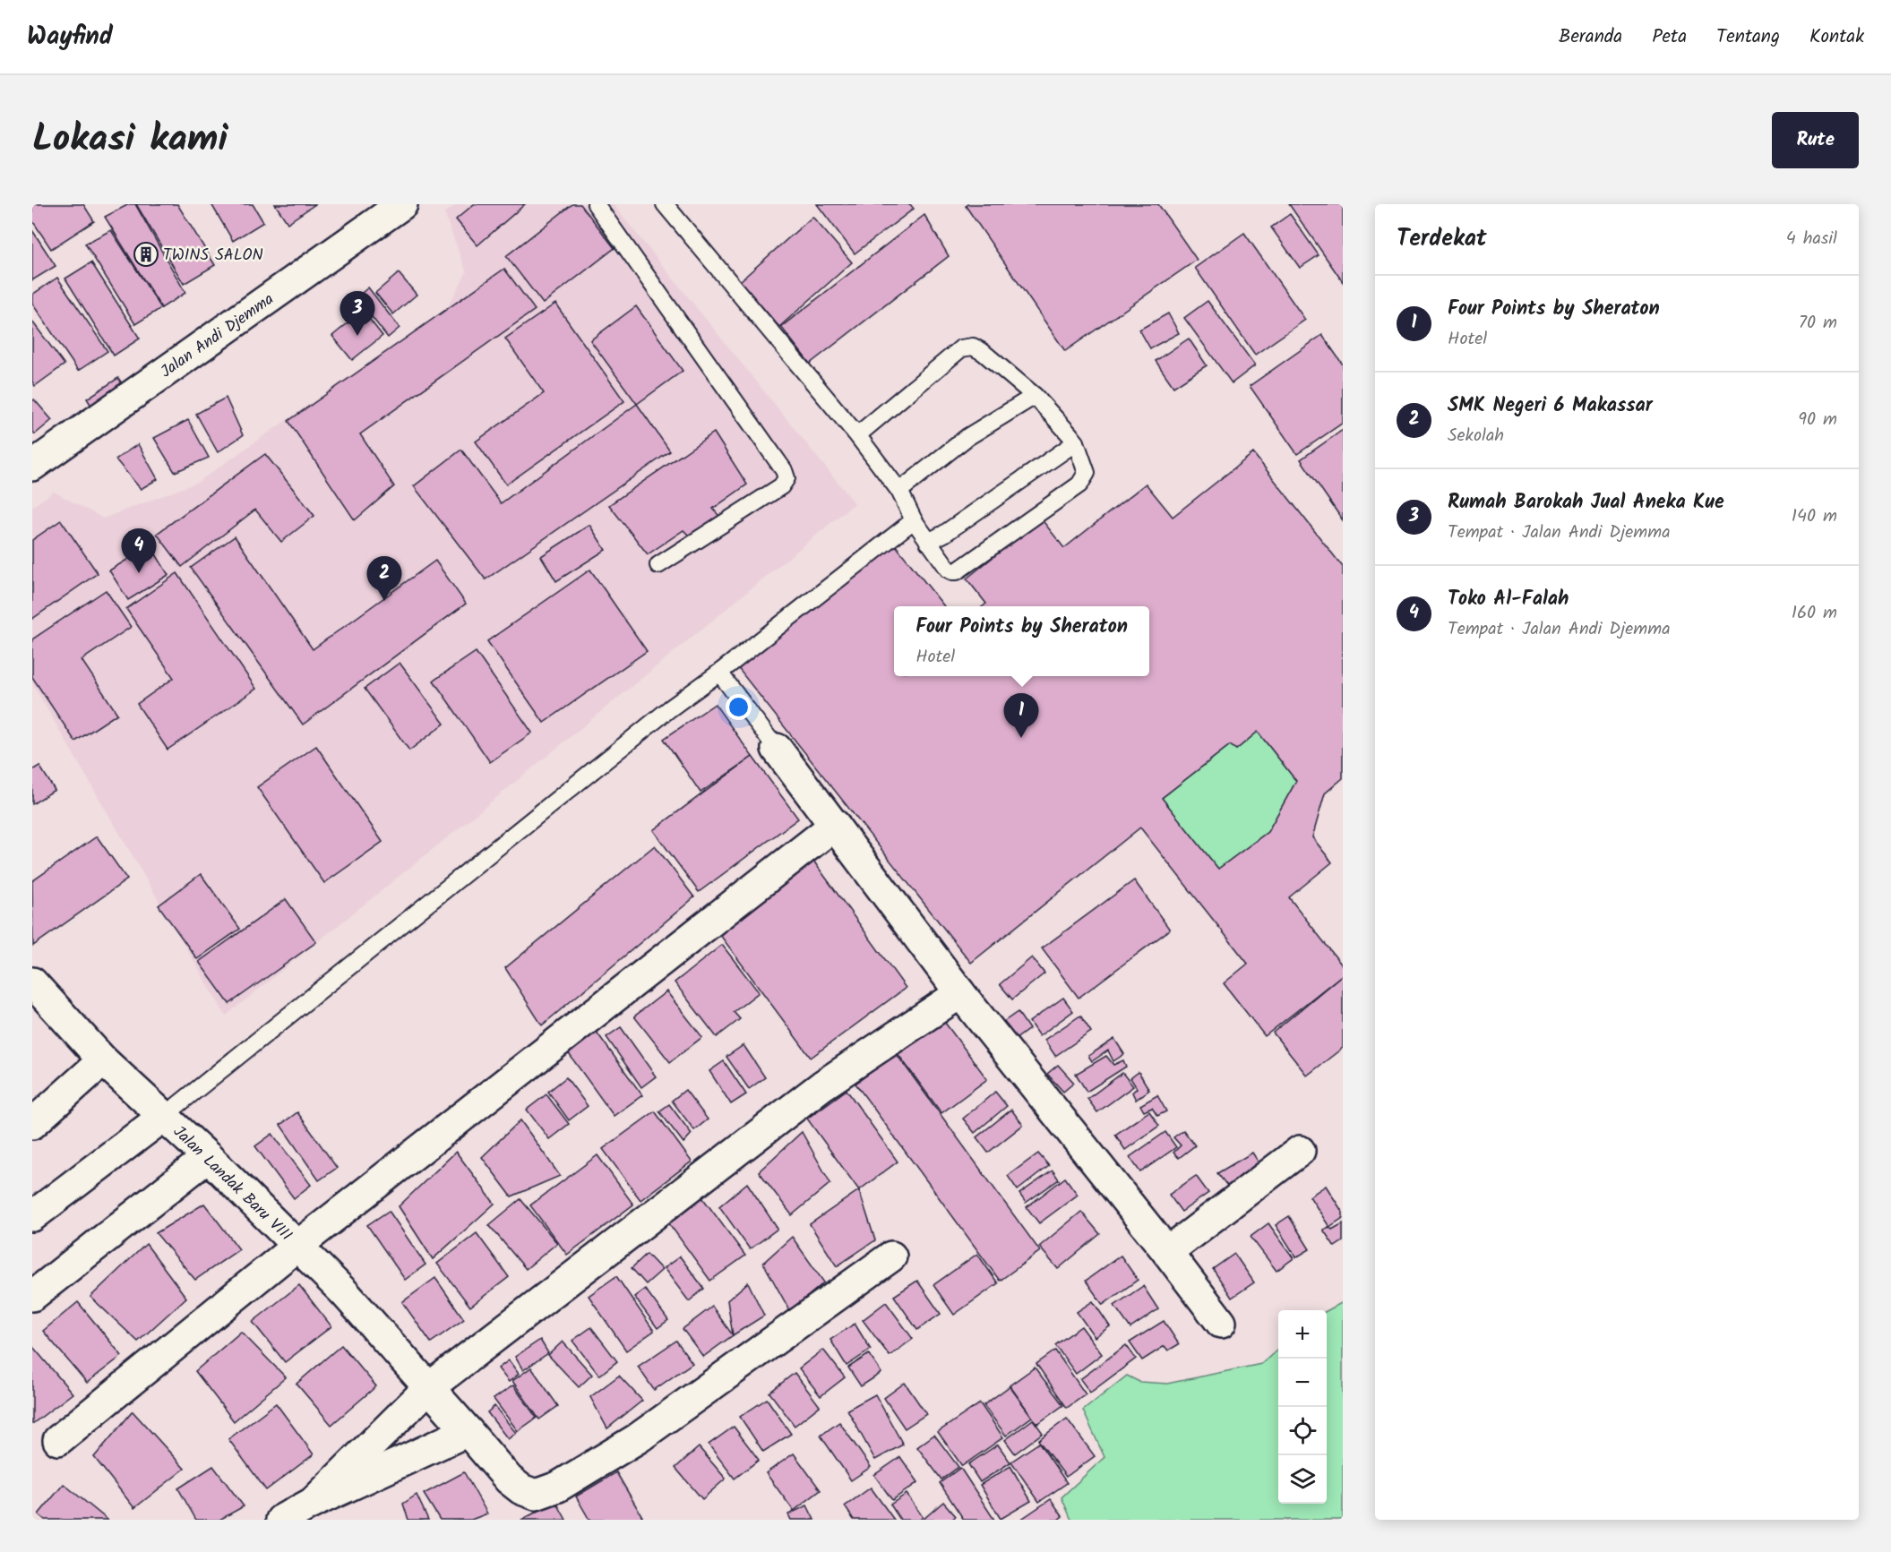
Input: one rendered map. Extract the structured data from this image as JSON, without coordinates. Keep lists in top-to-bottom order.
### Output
{
  "streets": {
    "street": ["Jalan Andi Djemma", "Jalan Landak Baru VIII"]
  },
  "places": {
    "building": ["TWINS SALON"]
  },
  "page": {
    "header": "Wayfind",
    "nav": [
      "Beranda",
      "Peta",
      "Tentang",
      "Kontak"
    ],
    "title": "Lokasi kami",
    "buttons": "Rute",
    "heading": ["Terdekat", "4 hasil"],
    "list": [
      {
        "mark": "1",
        "name": "Four Points by Sheraton",
        "note": "Hotel",
        "value": "70 m"
      },
      {
        "mark": "2",
        "name": "SMK Negeri 6 Makassar",
        "note": "Sekolah",
        "value": "90 m"
      },
      {
        "mark": "3",
        "name": "Rumah Barokah Jual Aneka Kue",
        "note": "Tempat · Jalan Andi Djemma",
        "value": "140 m"
      },
      {
        "mark": "4",
        "name": "Toko Al-Falah",
        "note": "Tempat · Jalan Andi Djemma",
        "value": "160 m"
      }
    ],
    "pins": [
      "3",
      "4",
      "2",
      "1"
    ],
    "popup": ["Four Points by Sheraton", "Hotel"],
    "map_buttons": ["+", "−"]
  }
}
